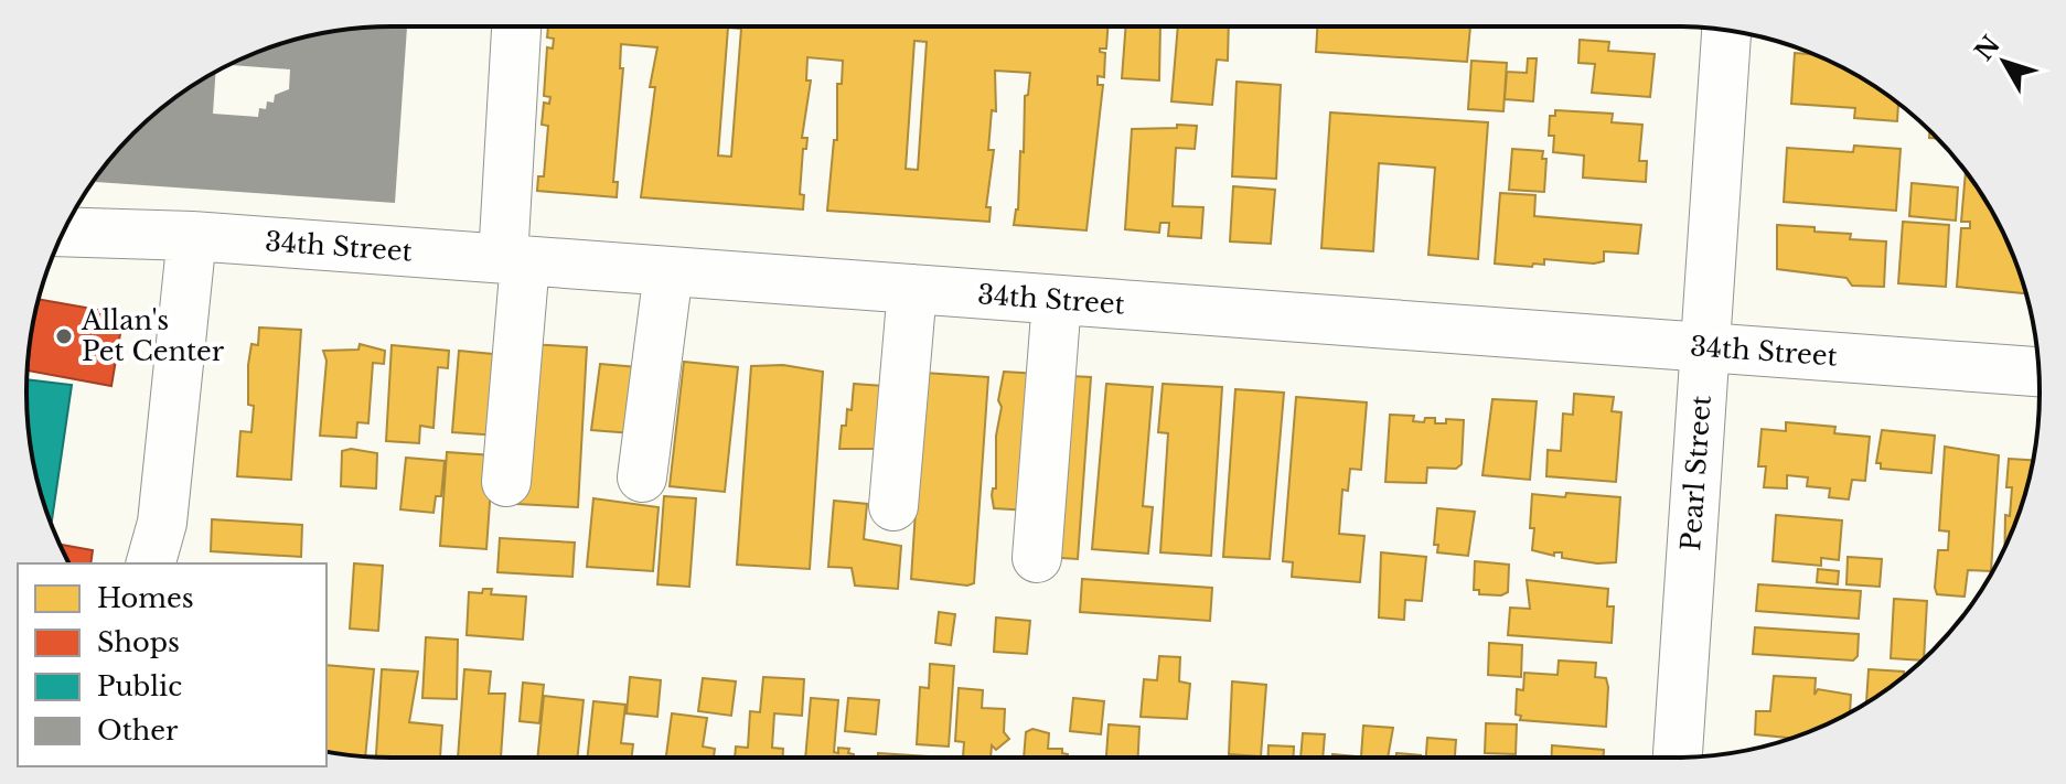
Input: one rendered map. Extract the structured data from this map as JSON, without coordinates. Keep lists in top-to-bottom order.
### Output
{
  "streets": {
    "street": ["34th Street", "Pearl Street"]
  },
  "crossings": [
    ["34th Street", "Pearl Street"]
  ],
  "places": ["Allan's Pet Center"],
  "legend": [
    "Homes",
    "Shops",
    "Public",
    "Other"
  ],
  "north": "top left"
}
